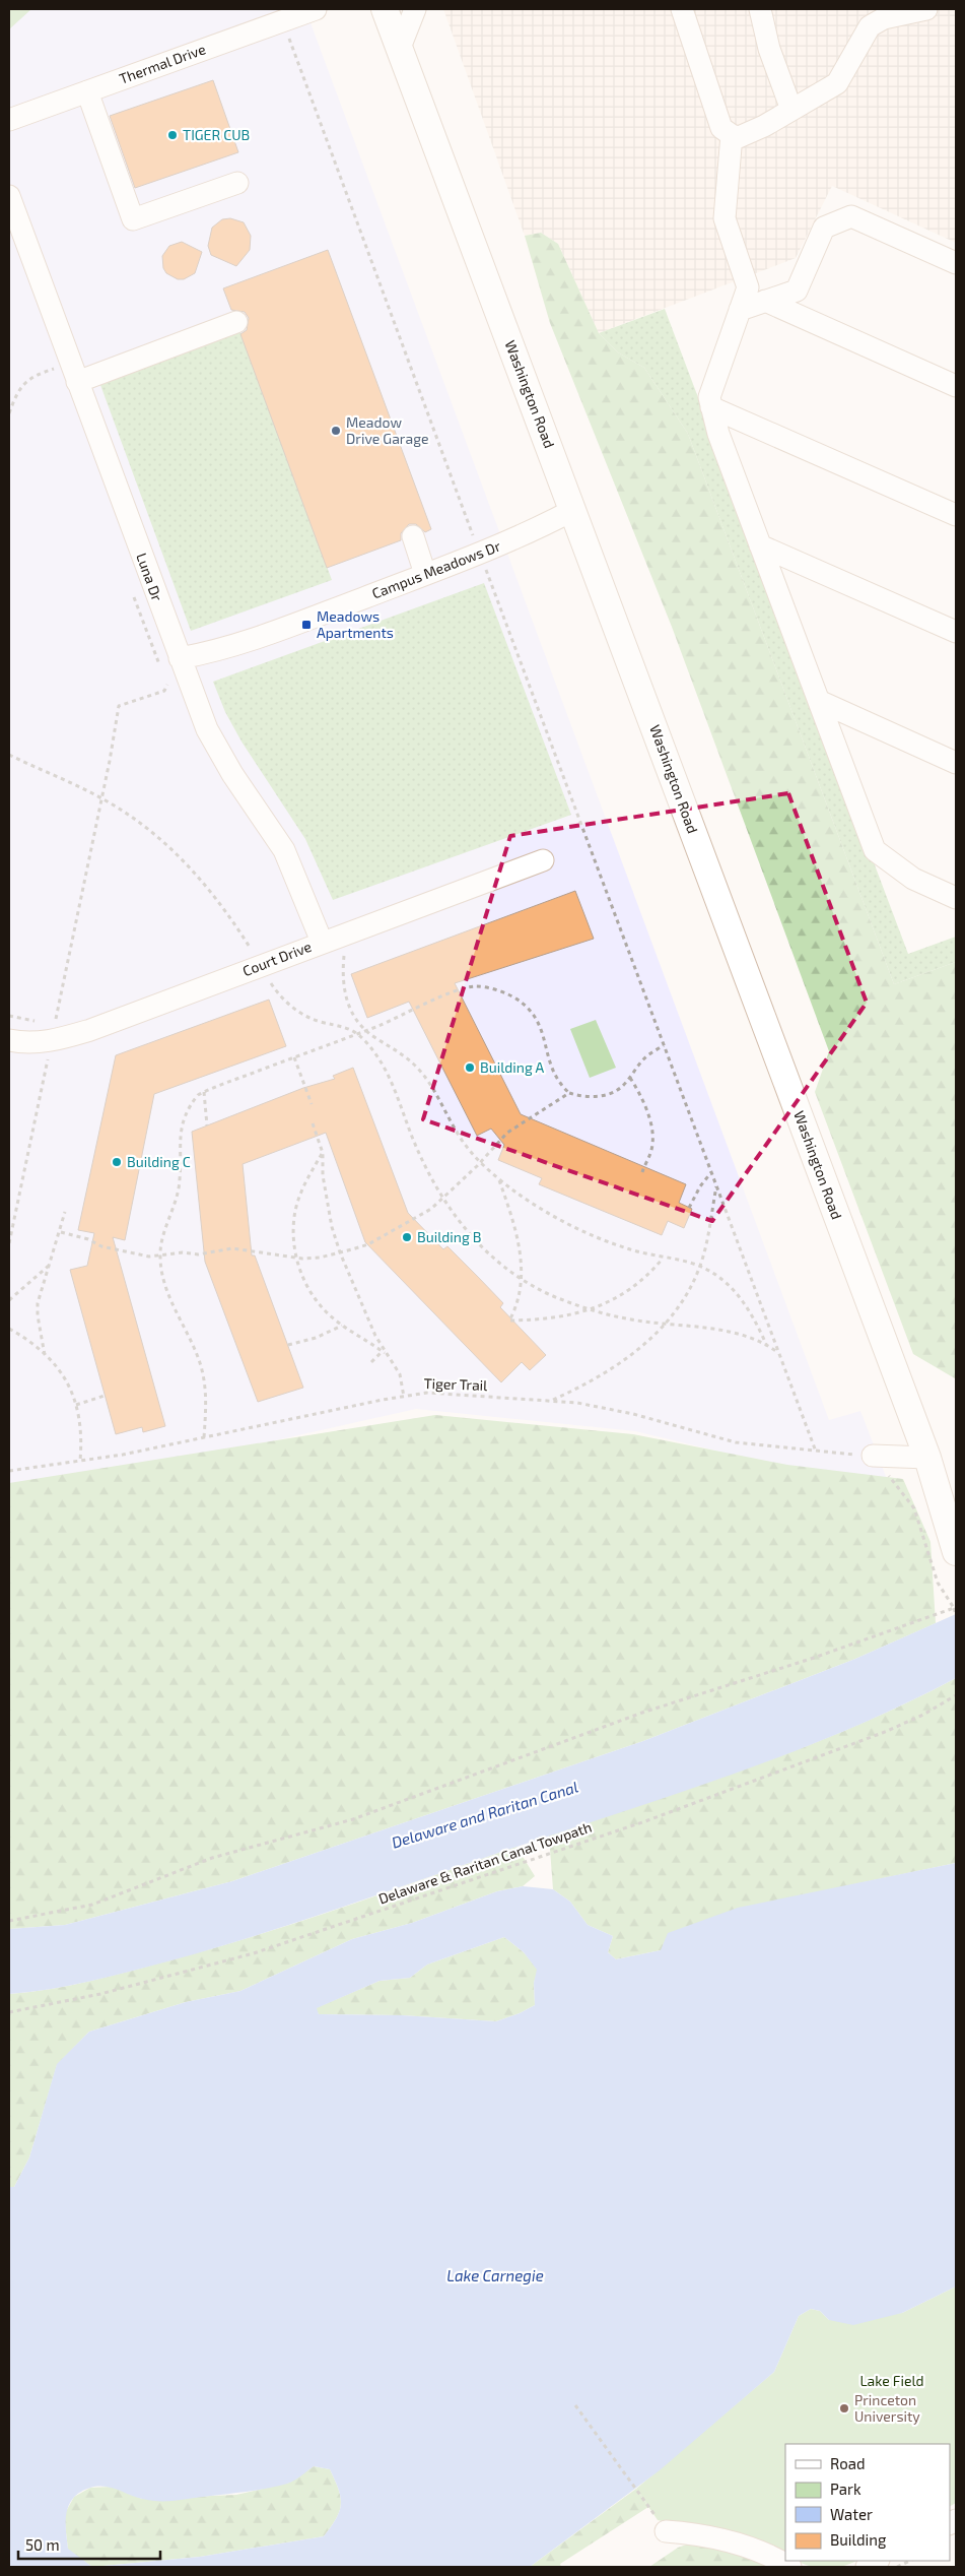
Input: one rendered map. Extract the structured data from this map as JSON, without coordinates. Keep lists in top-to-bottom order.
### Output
{
  "streets": {
    "main road": ["Washington Road"],
    "street": [
      "Thermal Drive",
      "Campus Meadows Dr",
      "Luna Dr",
      "Court Drive"
    ],
    "path": ["Tiger Trail", "Delaware & Raritan Canal Towpath"]
  },
  "crossings": [
    ["Washington Road", "Campus Meadows Dr"],
    ["Campus Meadows Dr", "Luna Dr"],
    ["Luna Dr", "Court Drive"]
  ],
  "water": ["Delaware and Raritan Canal", "Lake Carnegie"],
  "parks": ["Lake Field"],
  "places": {
    "other": [
      "TIGER CUB",
      "Meadow Drive Garage",
      "Building A",
      "Building C",
      "Building B",
      "Princeton University"
    ],
    "transit": ["Meadows Apartments"]
  },
  "legend": [
    "Road",
    "Park",
    "Water",
    "Building"
  ],
  "scale_bar": "50 m"
}
